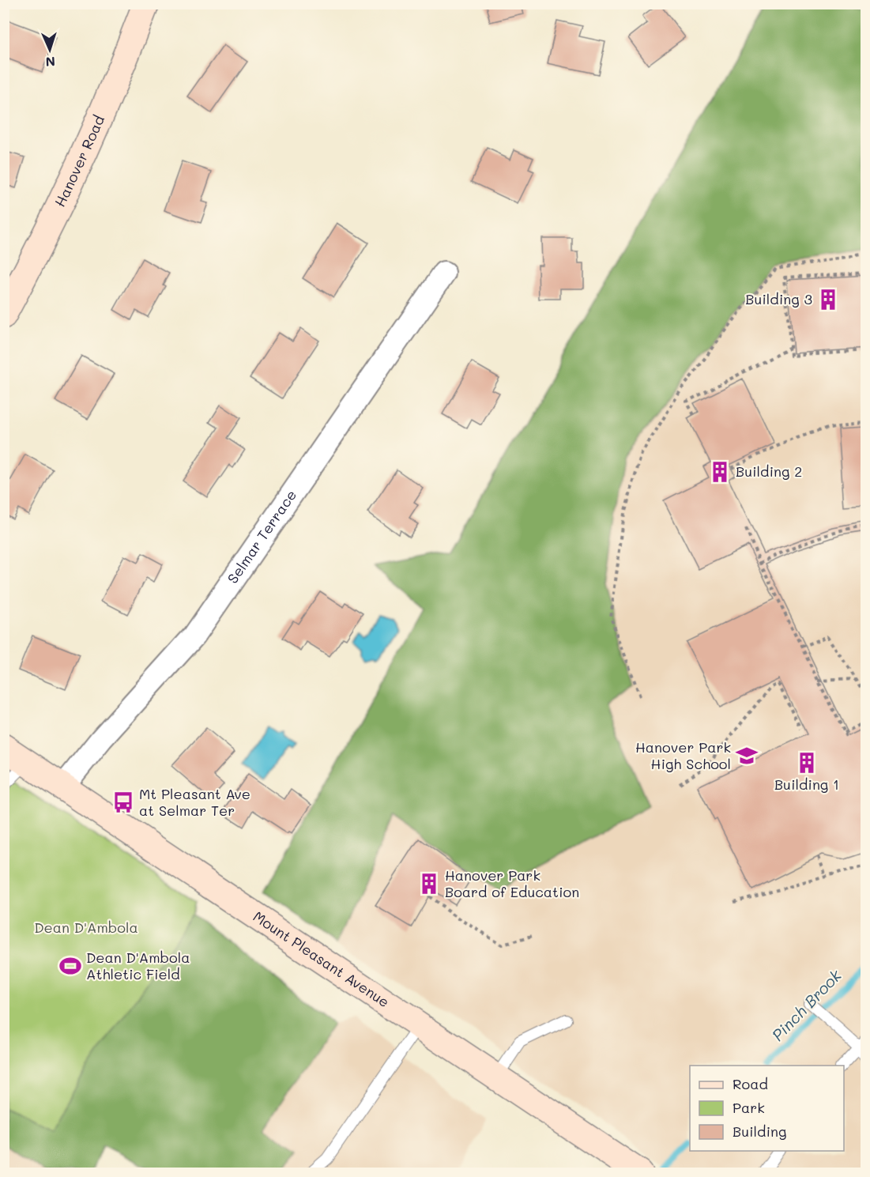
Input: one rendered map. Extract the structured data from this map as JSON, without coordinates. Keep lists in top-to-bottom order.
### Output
{
  "streets": {
    "street": ["Hanover Road", "Selmar Terrace", "Mount Pleasant Avenue"]
  },
  "crossings": [
    ["Selmar Terrace", "Mount Pleasant Avenue"]
  ],
  "water": ["Pinch Brook"],
  "parks": ["Dean D'Ambola"],
  "places": {
    "building": [
      "Building 3",
      "Building 2",
      "Building 1",
      "Hanover Park Board of Education"
    ],
    "school or university": ["Hanover Park High School"],
    "bus stop": ["Mt Pleasant Ave at Selmar Ter"],
    "sports": ["Dean D'Ambola Athletic Field"]
  },
  "legend": ["Road", "Park", "Building"],
  "north": "bottom"
}
